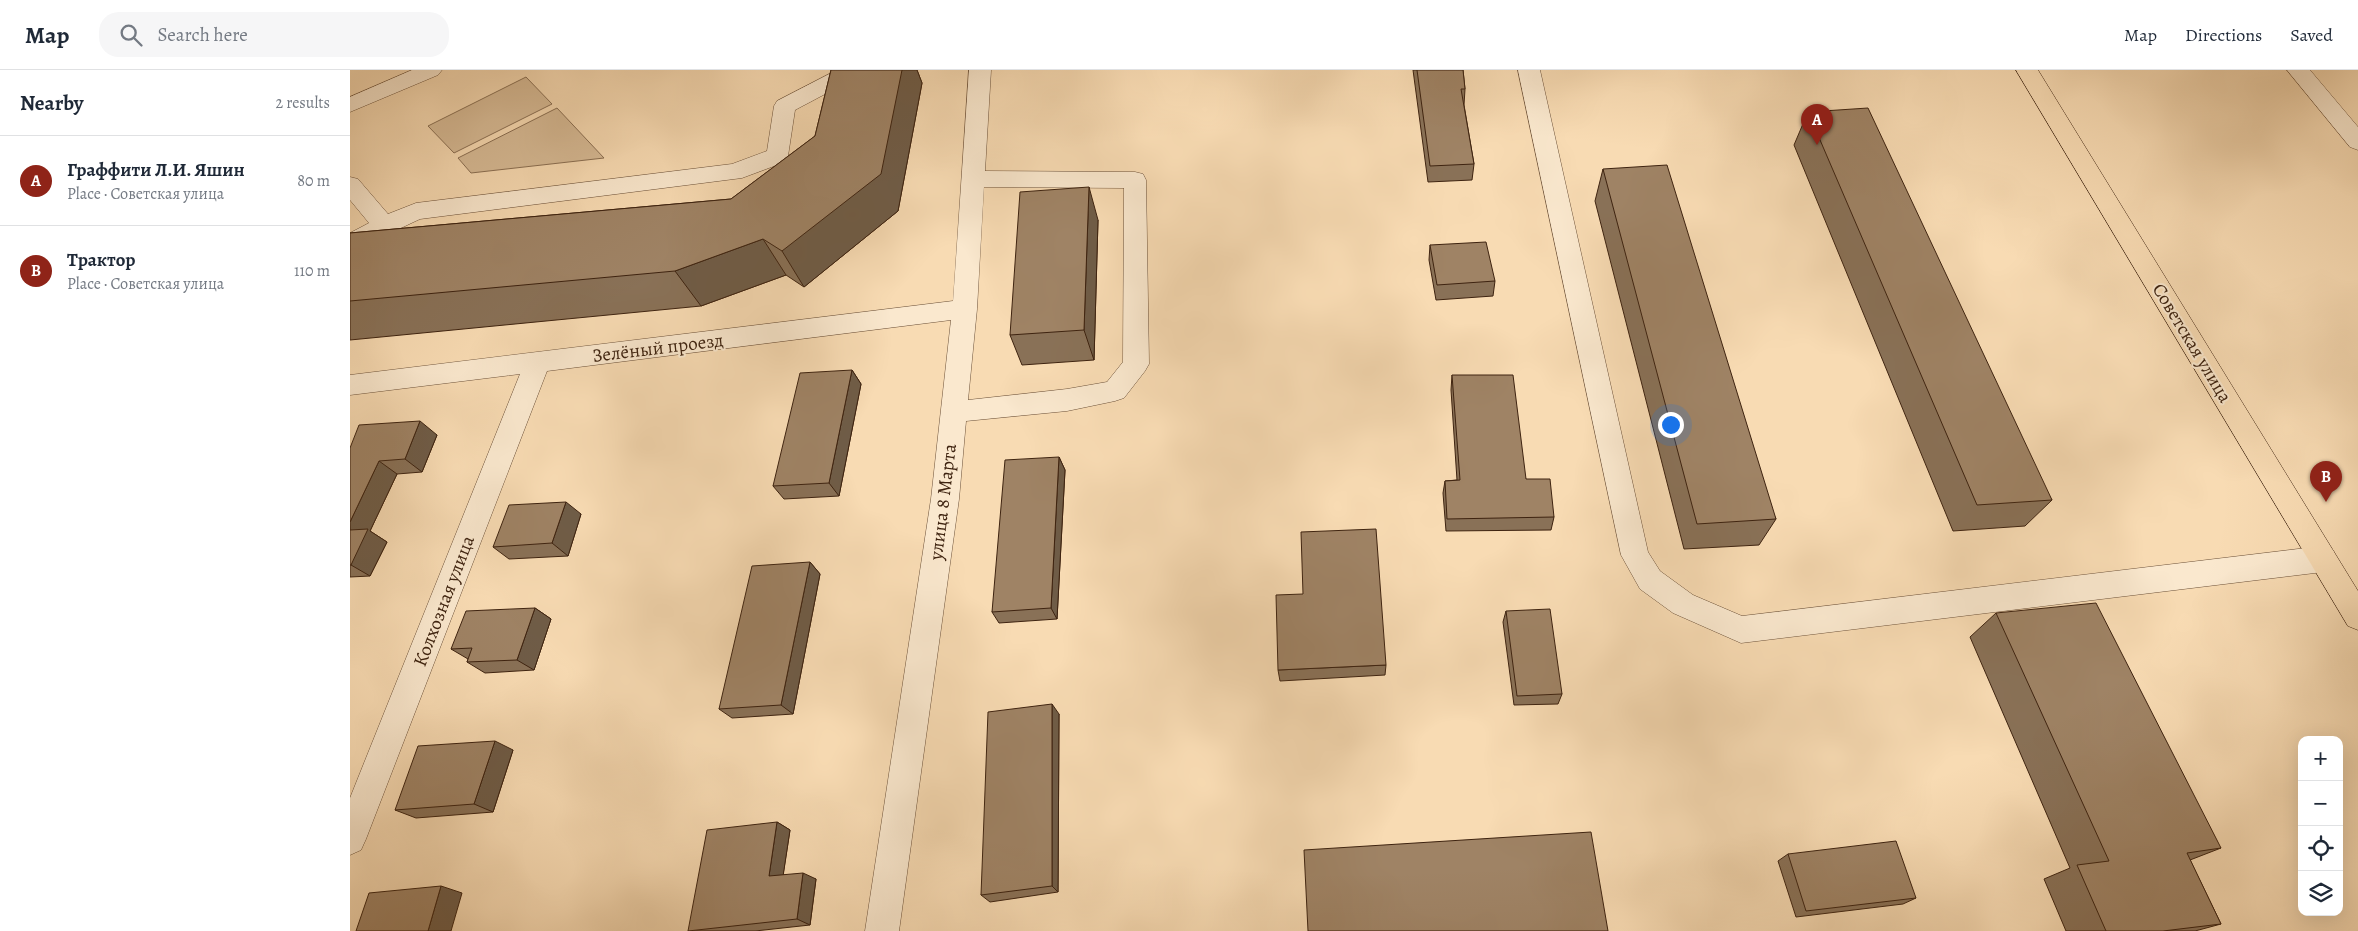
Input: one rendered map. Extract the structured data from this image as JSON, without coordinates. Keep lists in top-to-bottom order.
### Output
{
  "streets": {
    "main road": ["Советская улица"],
    "street": ["Зелёный проезд", "улица 8 Марта", "Колхозная улица"]
  },
  "crossings": [
    ["Зелёный проезд", "улица 8 Марта"],
    ["Зелёный проезд", "Колхозная улица"]
  ],
  "page": {
    "header": "Map",
    "search": "Search here",
    "nav": ["Map", "Directions", "Saved"],
    "heading": ["Nearby", "2 results"],
    "pins": ["A", "B"],
    "list": [
      {
        "mark": "A",
        "name": "Граффити Л.И. Яшин",
        "note": "Place · Советская улица",
        "value": "80 m"
      },
      {
        "mark": "B",
        "name": "Трактор",
        "note": "Place · Советская улица",
        "value": "110 m"
      }
    ],
    "map_buttons": ["+", "−"]
  }
}
